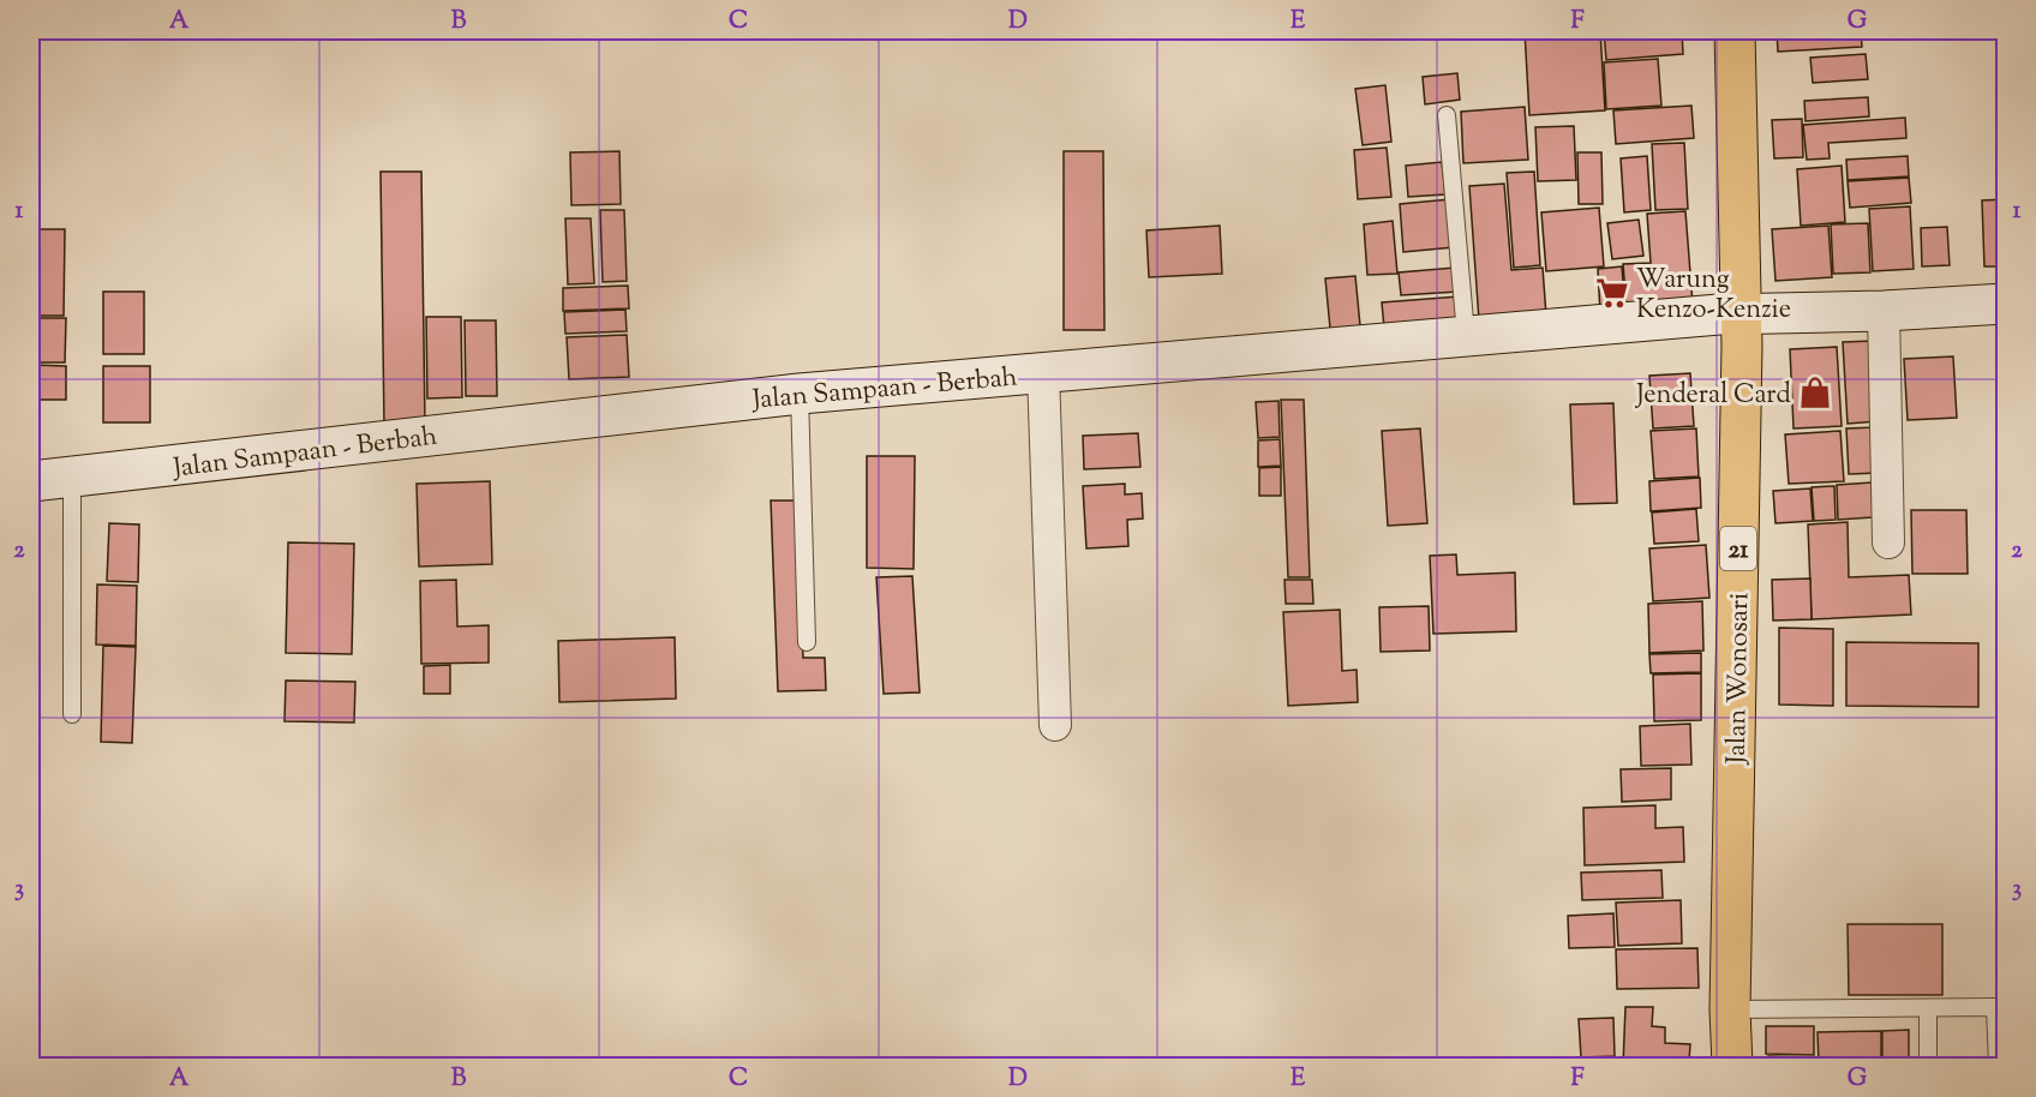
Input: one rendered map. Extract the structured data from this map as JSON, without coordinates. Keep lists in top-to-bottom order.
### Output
{
  "streets": {
    "highway": ["21", "Jalan Wonosari"],
    "main road": ["Jalan Sampaan - Berbah"]
  },
  "crossings": [
    ["Jalan Sampaan - Berbah", "Jalan Wonosari"]
  ],
  "places": {
    "supermarket": ["Warung Kenzo-Kenzie"],
    "shop": ["Jenderal Card"]
  },
  "grid": {
    "columns": [
      "A",
      "B",
      "C",
      "D",
      "E",
      "F",
      "G"
    ],
    "rows": ["1", "2", "3"]
  }
}
